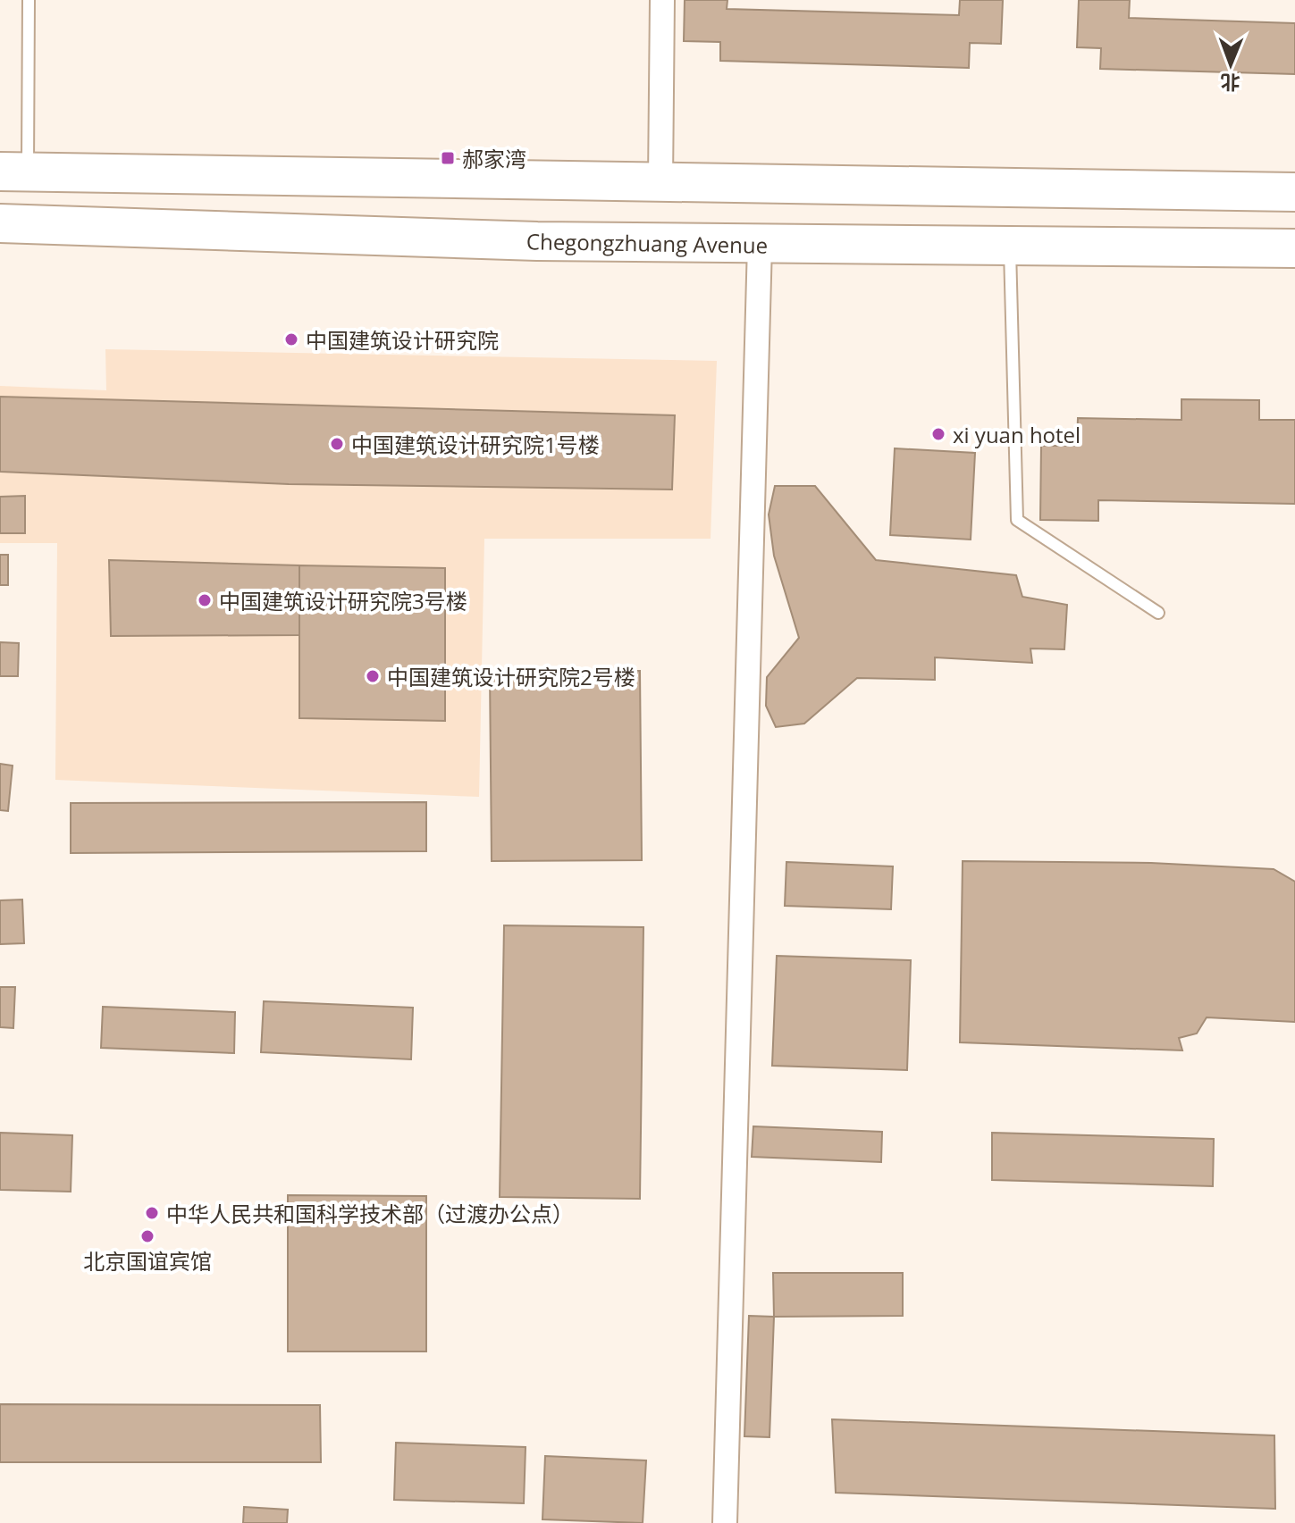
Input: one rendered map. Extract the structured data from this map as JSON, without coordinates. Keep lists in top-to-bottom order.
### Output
{
  "streets": {
    "main road": ["Chegongzhuang Avenue"]
  },
  "places": {
    "transit": ["郝家湾"],
    "other": [
      "中国建筑设计研究院",
      "xi yuan hotel",
      "中国建筑设计研究院1号楼",
      "中国建筑设计研究院3号楼",
      "中国建筑设计研究院2号楼",
      "中华人民共和国科学技术部（过渡办公点）",
      "北京国谊宾馆"
    ]
  },
  "north": "bottom"
}
